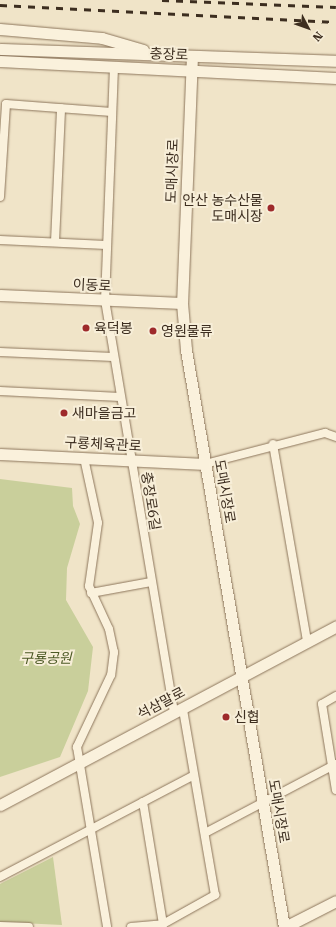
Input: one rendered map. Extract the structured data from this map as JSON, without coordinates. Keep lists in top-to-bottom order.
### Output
{
  "streets": {
    "street": [
      "충장로",
      "도매시장로",
      "이동로",
      "구룡체육관로",
      "충장로6길",
      "석삼말로"
    ]
  },
  "crossings": [
    ["충장로", "도매시장로"],
    ["충장로", "충장로6길"],
    ["도매시장로", "이동로"],
    ["도매시장로", "구룡체육관로"],
    ["도매시장로", "석삼말로"],
    ["이동로", "충장로6길"],
    ["구룡체육관로", "충장로6길"],
    ["충장로6길", "석삼말로"]
  ],
  "parks": ["구룡공원"],
  "places": [
    "안산 농수산물 도매시장",
    "육덕봉",
    "영원물류",
    "새마을금고",
    "신협"
  ],
  "north": "bottom right"
}
